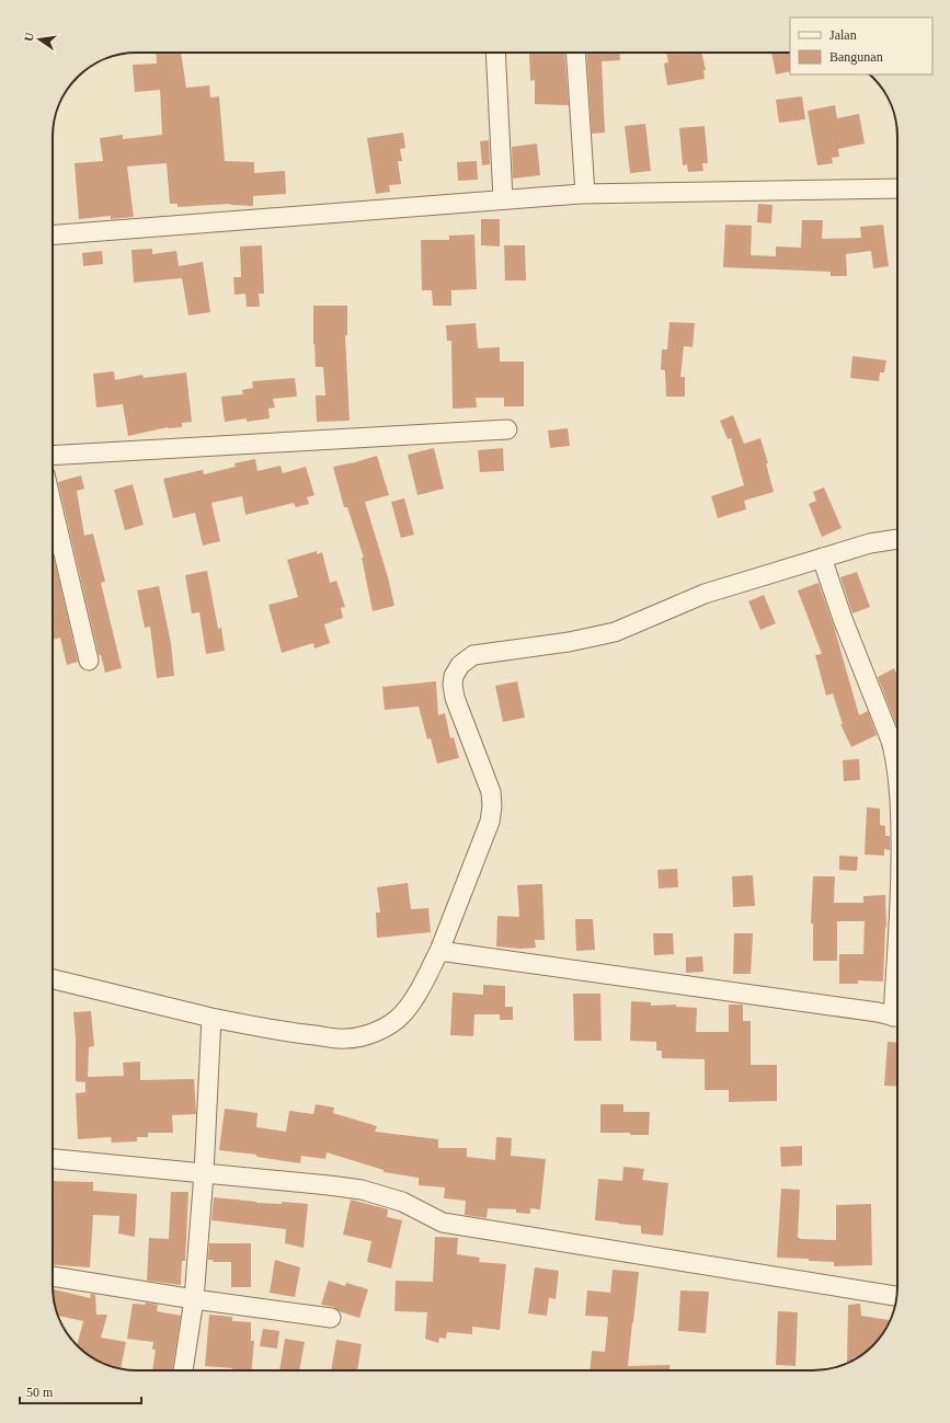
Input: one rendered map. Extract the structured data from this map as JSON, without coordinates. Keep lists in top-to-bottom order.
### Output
{
  "legend": ["Jalan", "Bangunan"],
  "scale_bar": "50 m",
  "north": "left"
}
